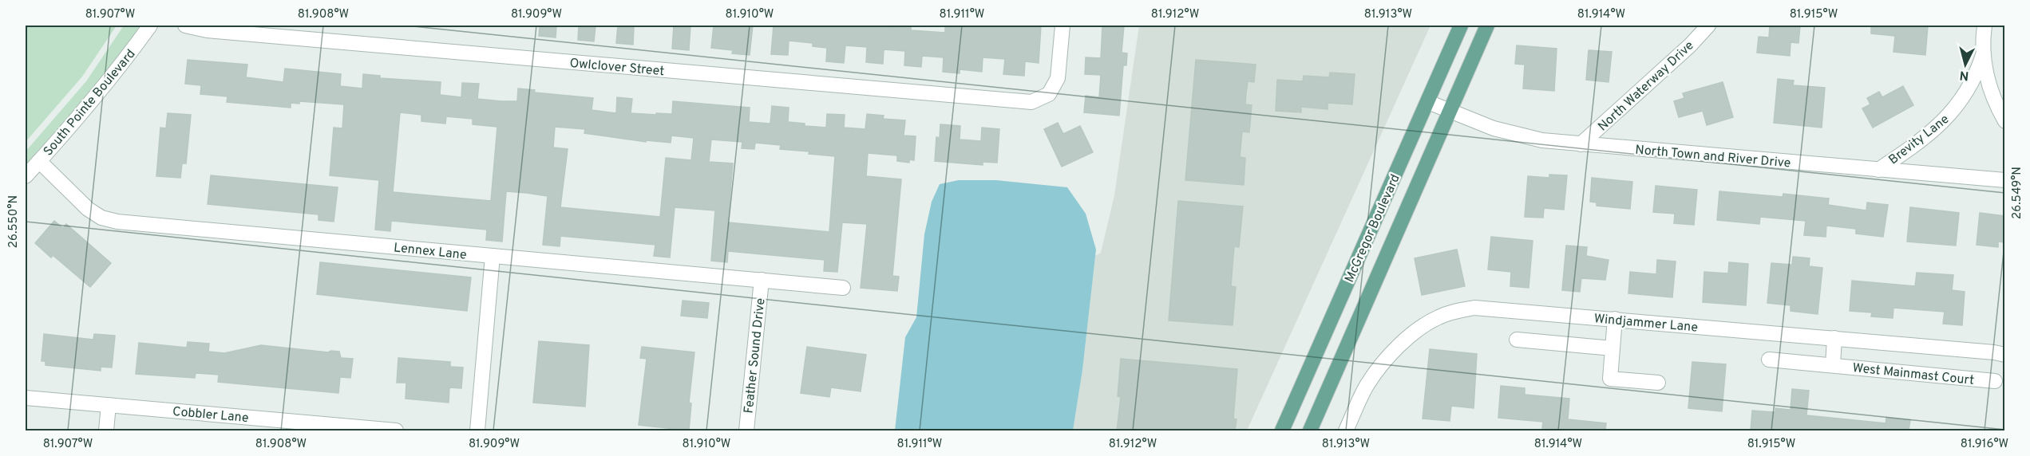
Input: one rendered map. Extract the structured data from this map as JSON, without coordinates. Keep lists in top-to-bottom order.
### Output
{
  "streets": {
    "main road": ["McGregor Boulevard"],
    "street": [
      "Owlclover Street",
      "North Waterway Drive",
      "South Pointe Boulevard",
      "Brevity Lane",
      "North Town and River Drive",
      "Lennex Lane",
      "Windjammer Lane",
      "Feather Sound Drive",
      "West Mainmast Court",
      "Cobbler Lane"
    ]
  },
  "crossings": [
    ["North Waterway Drive", "North Town and River Drive"],
    ["South Pointe Boulevard", "Lennex Lane"],
    ["Brevity Lane", "North Town and River Drive"],
    ["North Town and River Drive", "McGregor Boulevard"],
    ["Lennex Lane", "Feather Sound Drive"]
  ],
  "north": "bottom",
  "coordinates": [
    "81.907°W",
    "81.908°W",
    "81.909°W",
    "81.910°W",
    "81.911°W",
    "81.912°W",
    "81.913°W",
    "81.914°W",
    "81.915°W",
    "26.549°N",
    "26.550°N",
    "81.916°W"
  ]
}
